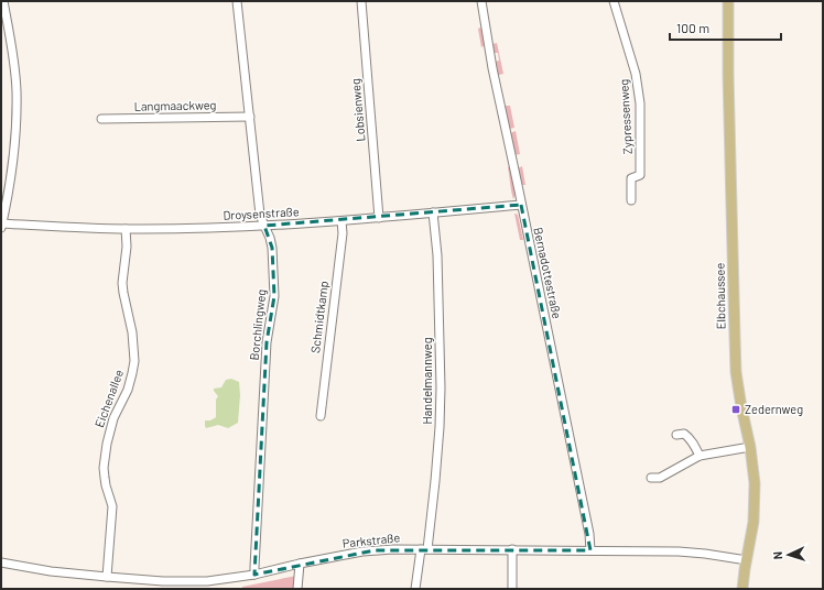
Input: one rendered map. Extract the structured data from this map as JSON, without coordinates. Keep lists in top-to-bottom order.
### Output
{
  "streets": {
    "main road": ["Elbchaussee"],
    "street": [
      "Langmaackweg",
      "Lobsienweg",
      "Zypressenweg",
      "Droysenstraße",
      "Bernadottestraße",
      "Schmidtkamp",
      "Borchlingweg",
      "Handelmannweg",
      "Eichenallee",
      "Parkstraße"
    ]
  },
  "crossings": [
    ["Langmaackweg", "Borchlingweg"],
    ["Lobsienweg", "Droysenstraße"],
    ["Droysenstraße", "Bernadottestraße"],
    ["Droysenstraße", "Schmidtkamp"],
    ["Droysenstraße", "Borchlingweg"],
    ["Droysenstraße", "Handelmannweg"],
    ["Droysenstraße", "Eichenallee"],
    ["Bernadottestraße", "Parkstraße"],
    ["Elbchaussee", "Parkstraße"],
    ["Borchlingweg", "Parkstraße"],
    ["Handelmannweg", "Parkstraße"],
    ["Eichenallee", "Parkstraße"]
  ],
  "places": {
    "transit": ["Zedernweg"]
  },
  "scale_bar": "100 m",
  "north": "left"
}
